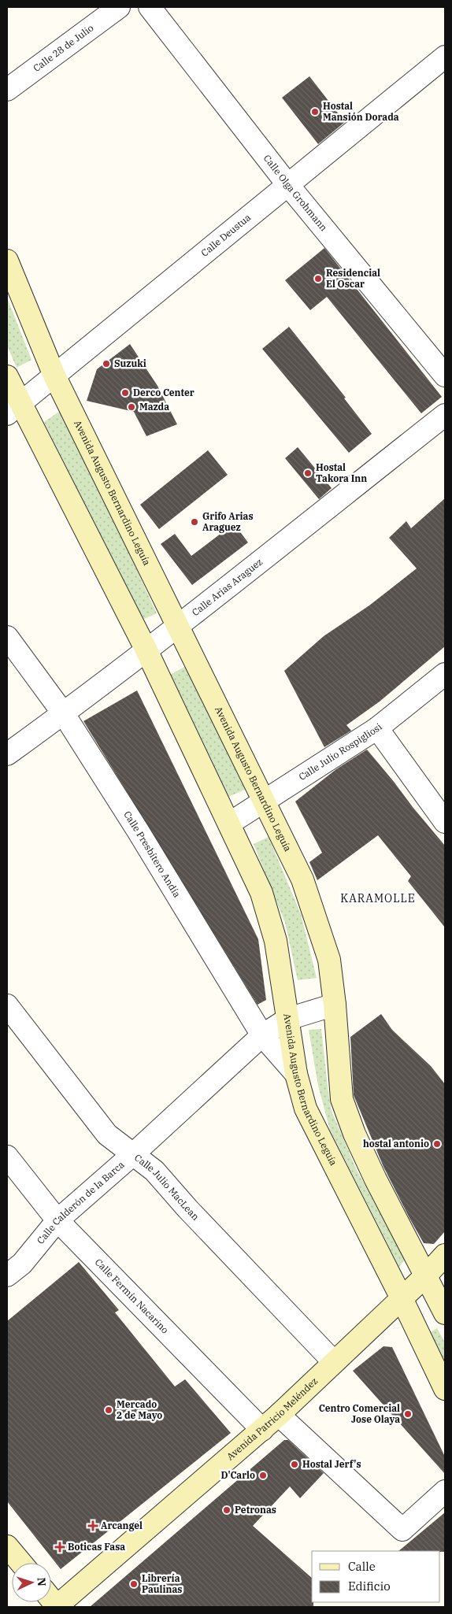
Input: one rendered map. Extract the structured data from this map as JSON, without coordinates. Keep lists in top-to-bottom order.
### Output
{
  "streets": {
    "main road": ["Avenida Augusto Bernardino Leguía", "Avenida Patricio Meléndez"],
    "street": [
      "Calle 28 de Julio",
      "Calle Olga Grohmann",
      "Calle Deustua",
      "Calle Arias Araguez",
      "Calle Julio Rospigliosi",
      "Calle Presbítero Andía",
      "Calle Julio MacLean",
      "Calle Calderón de la Barca",
      "Calle Fermín Nacarino"
    ]
  },
  "crossings": [
    ["Calle Olga Grohmann", "Calle Deustua"],
    ["Calle Deustua", "Avenida Augusto Bernardino Leguía"],
    ["Avenida Augusto Bernardino Leguía", "Calle Arias Araguez"],
    ["Avenida Augusto Bernardino Leguía", "Calle Julio Rospigliosi"],
    ["Avenida Augusto Bernardino Leguía", "Calle Presbítero Andía"],
    ["Avenida Augusto Bernardino Leguía", "Calle Calderón de la Barca"],
    ["Avenida Augusto Bernardino Leguía", "Avenida Patricio Meléndez"],
    ["Calle Arias Araguez", "Calle Presbítero Andía"],
    ["Calle Presbítero Andía", "Calle Calderón de la Barca"],
    ["Calle Julio MacLean", "Calle Calderón de la Barca"],
    ["Calle Julio MacLean", "Avenida Patricio Meléndez"],
    ["Calle Calderón de la Barca", "Calle Fermín Nacarino"],
    ["Calle Fermín Nacarino", "Avenida Patricio Meléndez"]
  ],
  "districts": ["KARAMOLLE"],
  "places": {
    "other": [
      "Hostal Mansión Dorada",
      "Residencial El Oscar",
      "Suzuki",
      "Derco Center",
      "Mazda",
      "Hostal Takora Inn",
      "Grifo Arias Araguez",
      "hostal antonio",
      "Mercado 2 de Mayo",
      "Centro Comercial Jose Olaya",
      "Hostal Jerf's",
      "D'Carlo",
      "Petronas",
      "Librería Paulinas"
    ],
    "health": ["Arcangel", "Boticas Fasa"]
  },
  "legend": ["Calle", "Edificio"],
  "north": "right"
}
